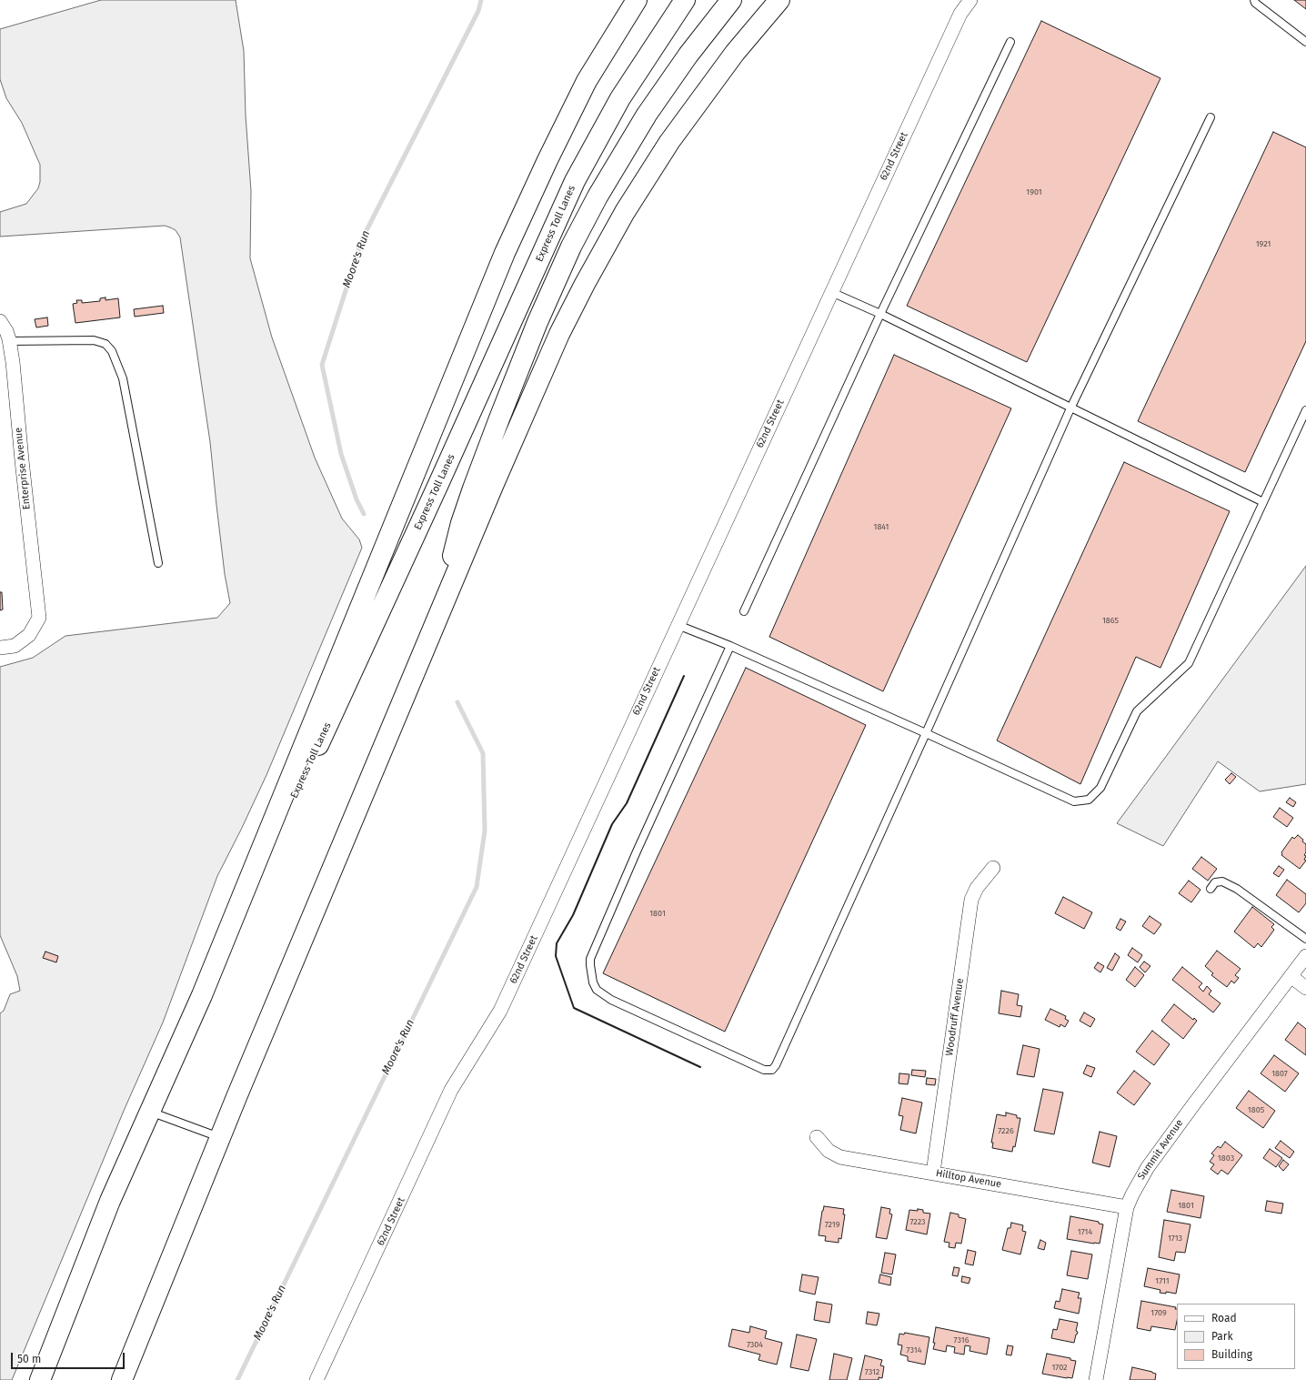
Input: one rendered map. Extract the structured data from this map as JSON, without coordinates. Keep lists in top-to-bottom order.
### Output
{
  "streets": {
    "highway": ["Express Toll Lanes"],
    "street": [
      "62nd Street",
      "Enterprise Avenue",
      "Woodruff Avenue",
      "Summit Avenue",
      "Hilltop Avenue"
    ]
  },
  "crossings": [
    ["Woodruff Avenue", "Hilltop Avenue"],
    ["Summit Avenue", "Hilltop Avenue"]
  ],
  "water": ["Moore's Run"],
  "house_numbers": [
    "1901",
    "1921",
    "1841",
    "1865",
    "1801",
    "1807",
    "1805",
    "7226",
    "1803",
    "1801",
    "7223",
    "7219",
    "1714",
    "1713",
    "1711",
    "1709",
    "7316",
    "7304",
    "7314",
    "1702",
    "7312"
  ],
  "legend": ["Road", "Park", "Building"],
  "scale_bar": "50 m"
}
